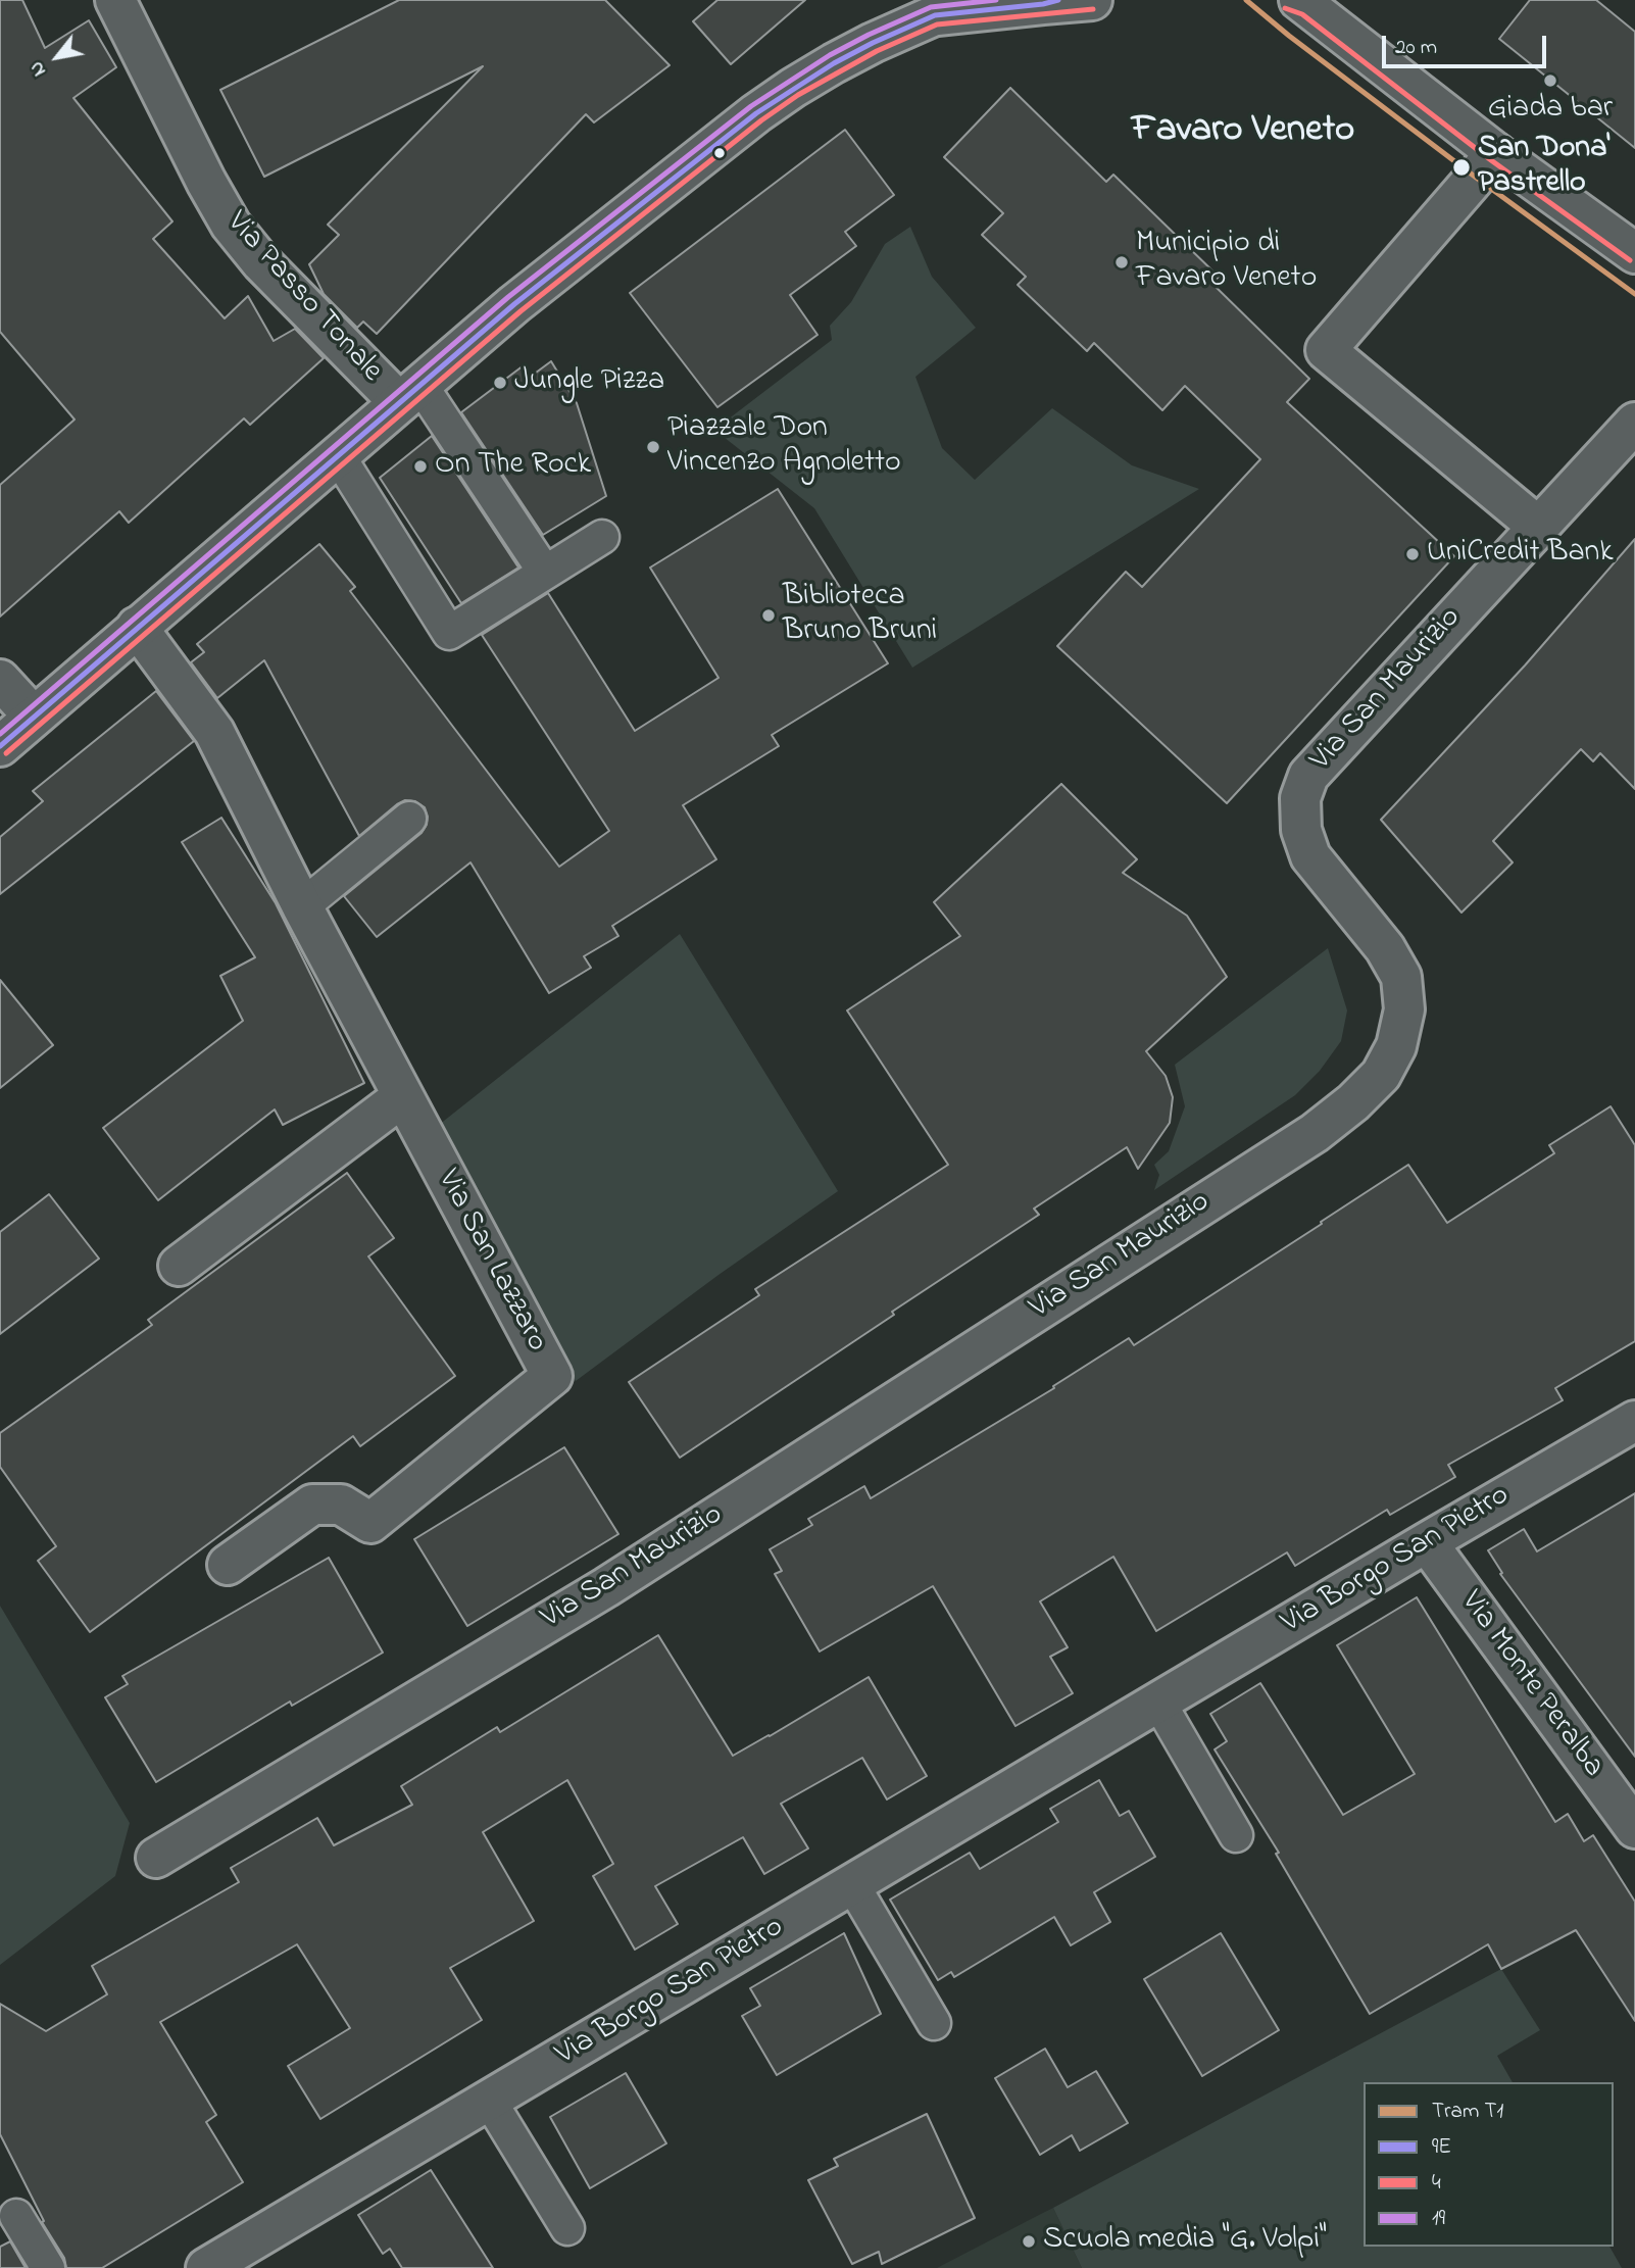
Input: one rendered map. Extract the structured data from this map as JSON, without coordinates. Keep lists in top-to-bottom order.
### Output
{
  "streets": {
    "street": [
      "Via Passo Tonale",
      "Via San Maurizio",
      "Via San Lazzaro",
      "Via Borgo San Pietro",
      "Via Monte Peralba"
    ]
  },
  "crossings": [
    ["Via Borgo San Pietro", "Via Monte Peralba"]
  ],
  "districts": ["Favaro Veneto"],
  "places": [
    "Giada bar",
    "San Dona' Pastrello",
    "Municipio di Favaro Veneto",
    "Jungle Pizza",
    "Piazzale Don Vincenzo Agnoletto",
    "On The Rock",
    "UniCredit Bank",
    "Biblioteca Bruno Bruni",
    "Scuola media \"G. Volpi\""
  ],
  "lines": [
    "tram line T1",
    "transit line 9E",
    "transit line 19",
    "transit line 4"
  ],
  "legend": [
    "Tram T1",
    "9E",
    "4",
    "19"
  ],
  "scale_bar": "20 m",
  "north": "bottom left"
}
